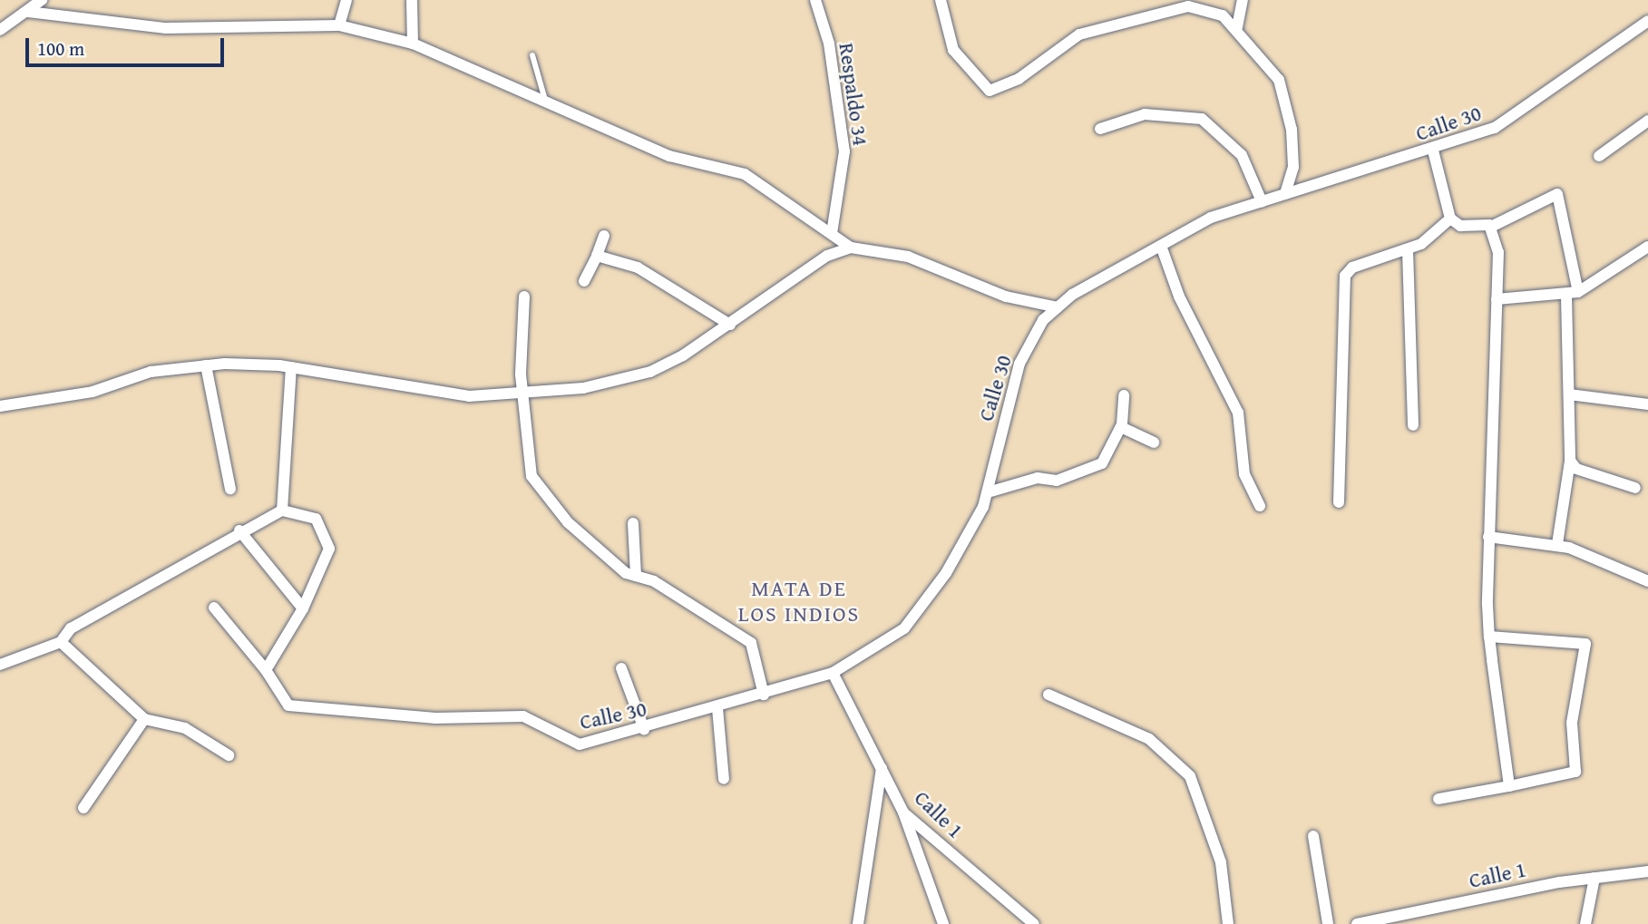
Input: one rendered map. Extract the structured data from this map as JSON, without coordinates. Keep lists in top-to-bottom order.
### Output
{
  "streets": {
    "street": ["Respaldo 34", "Calle 30", "Calle 1"]
  },
  "crossings": [
    ["Calle 30", "Calle 1"]
  ],
  "districts": ["MATA DE LOS INDIOS"],
  "scale_bar": "100 m"
}
